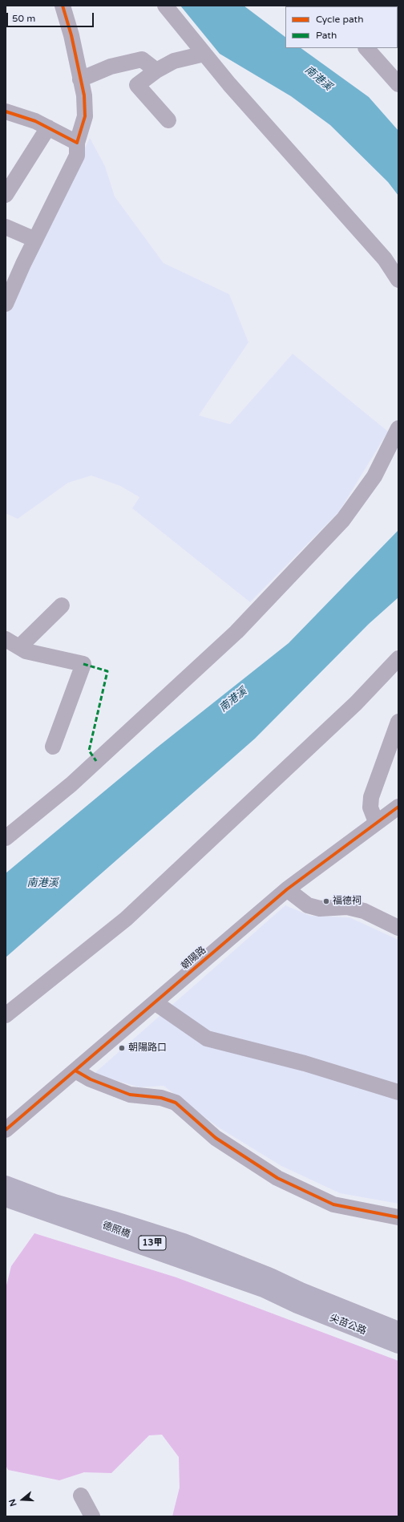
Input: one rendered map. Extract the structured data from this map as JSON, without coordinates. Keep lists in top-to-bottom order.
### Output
{
  "streets": {
    "main road": ["德照橋", "13甲", "尖苗公路"],
    "street": ["朝陽路"]
  },
  "crossings": [
    ["德照橋", "尖苗公路"]
  ],
  "water": ["南港溪"],
  "places": ["福德祠", "朝陽路口"],
  "legend": ["Cycle path", "Path"],
  "scale_bar": "50 m",
  "north": "left"
}
